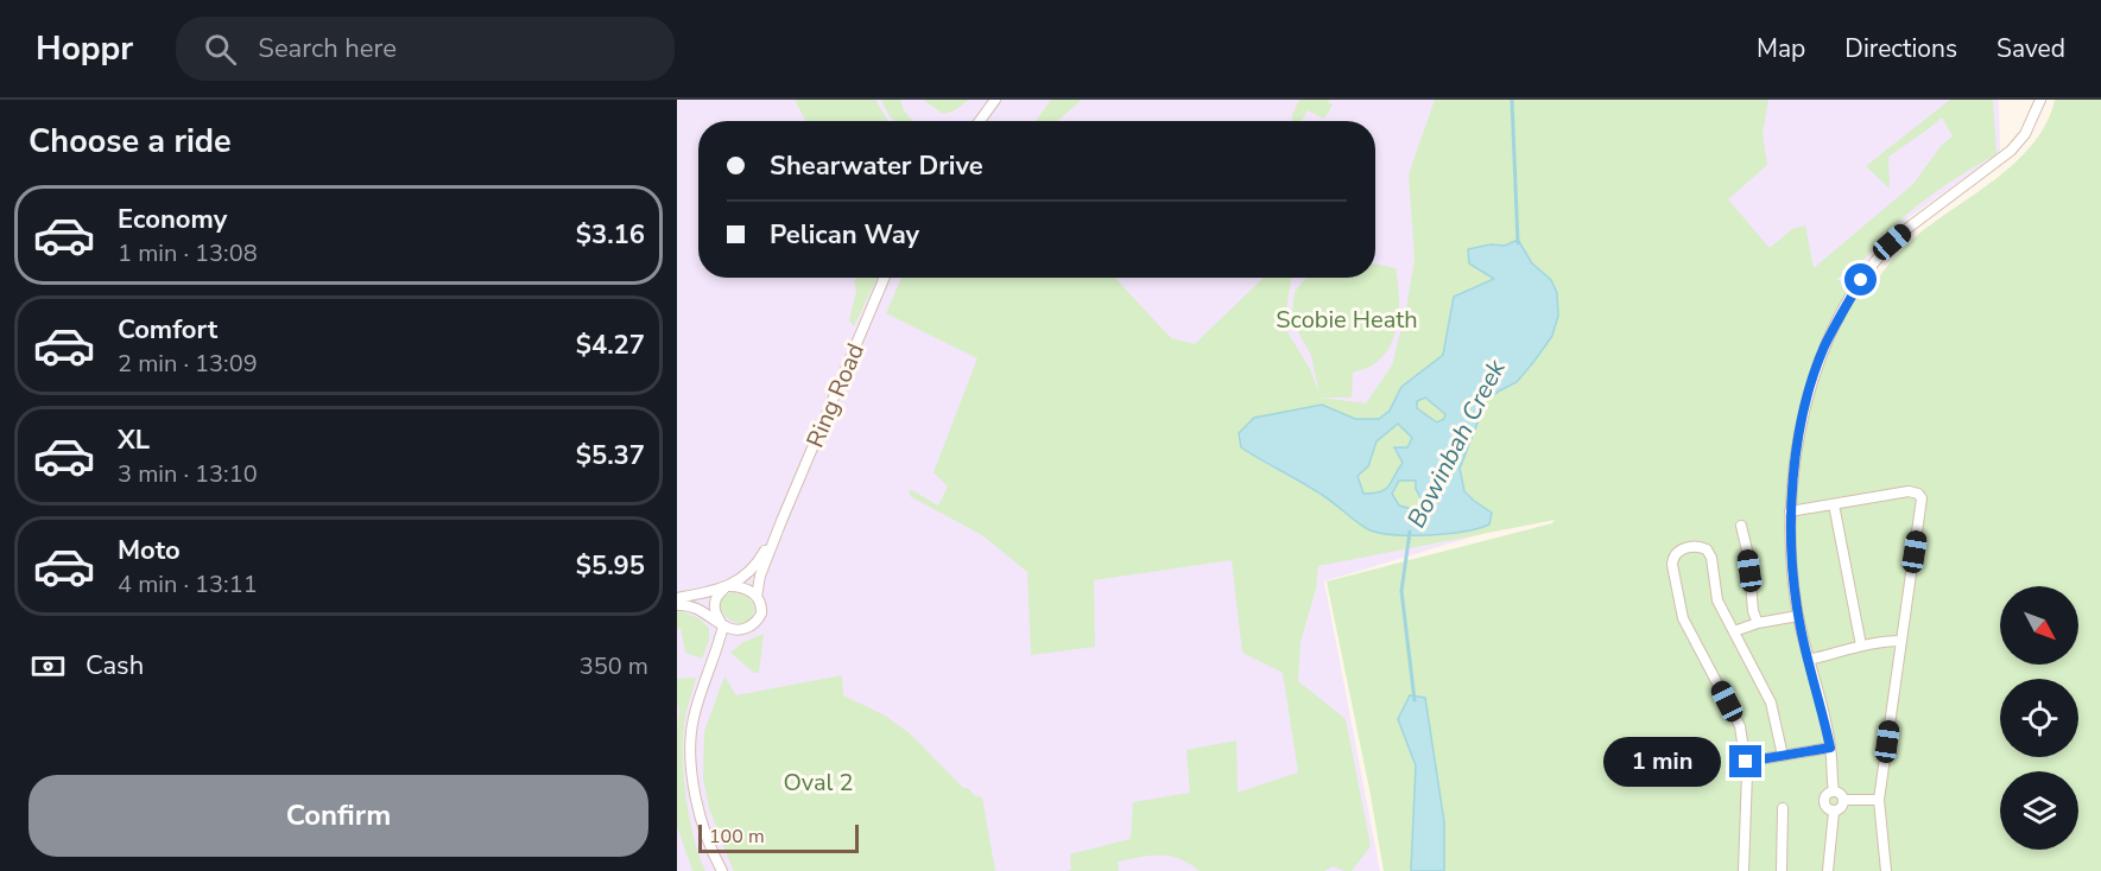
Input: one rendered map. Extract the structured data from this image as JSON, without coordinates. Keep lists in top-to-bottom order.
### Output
{
  "streets": {
    "street": ["Ring Road"]
  },
  "water": ["Bowinbah Creek"],
  "parks": ["Scobie Heath", "Oval 2"],
  "scale_bar": "100 m",
  "north": "bottom right",
  "page": {
    "header": "Hoppr",
    "search": "Search here",
    "nav": ["Map", "Directions", "Saved"],
    "heading": "Choose a ride",
    "banner": ["Shearwater Drive", "Pelican Way"],
    "list": [
      {
        "name": "Economy",
        "note": "1 min · 13:08",
        "value": "$3.16"
      },
      {
        "name": "Comfort",
        "note": "2 min · 13:09",
        "value": "$4.27"
      },
      {
        "name": "XL",
        "note": "3 min · 13:10",
        "value": "$5.37"
      },
      {
        "name": "Moto",
        "note": "4 min · 13:11",
        "value": "$5.95"
      }
    ],
    "pay": ["Cash", "350 m"],
    "bubble": "1 min",
    "buttons": "Confirm",
    "scale": "100 m"
  }
}
